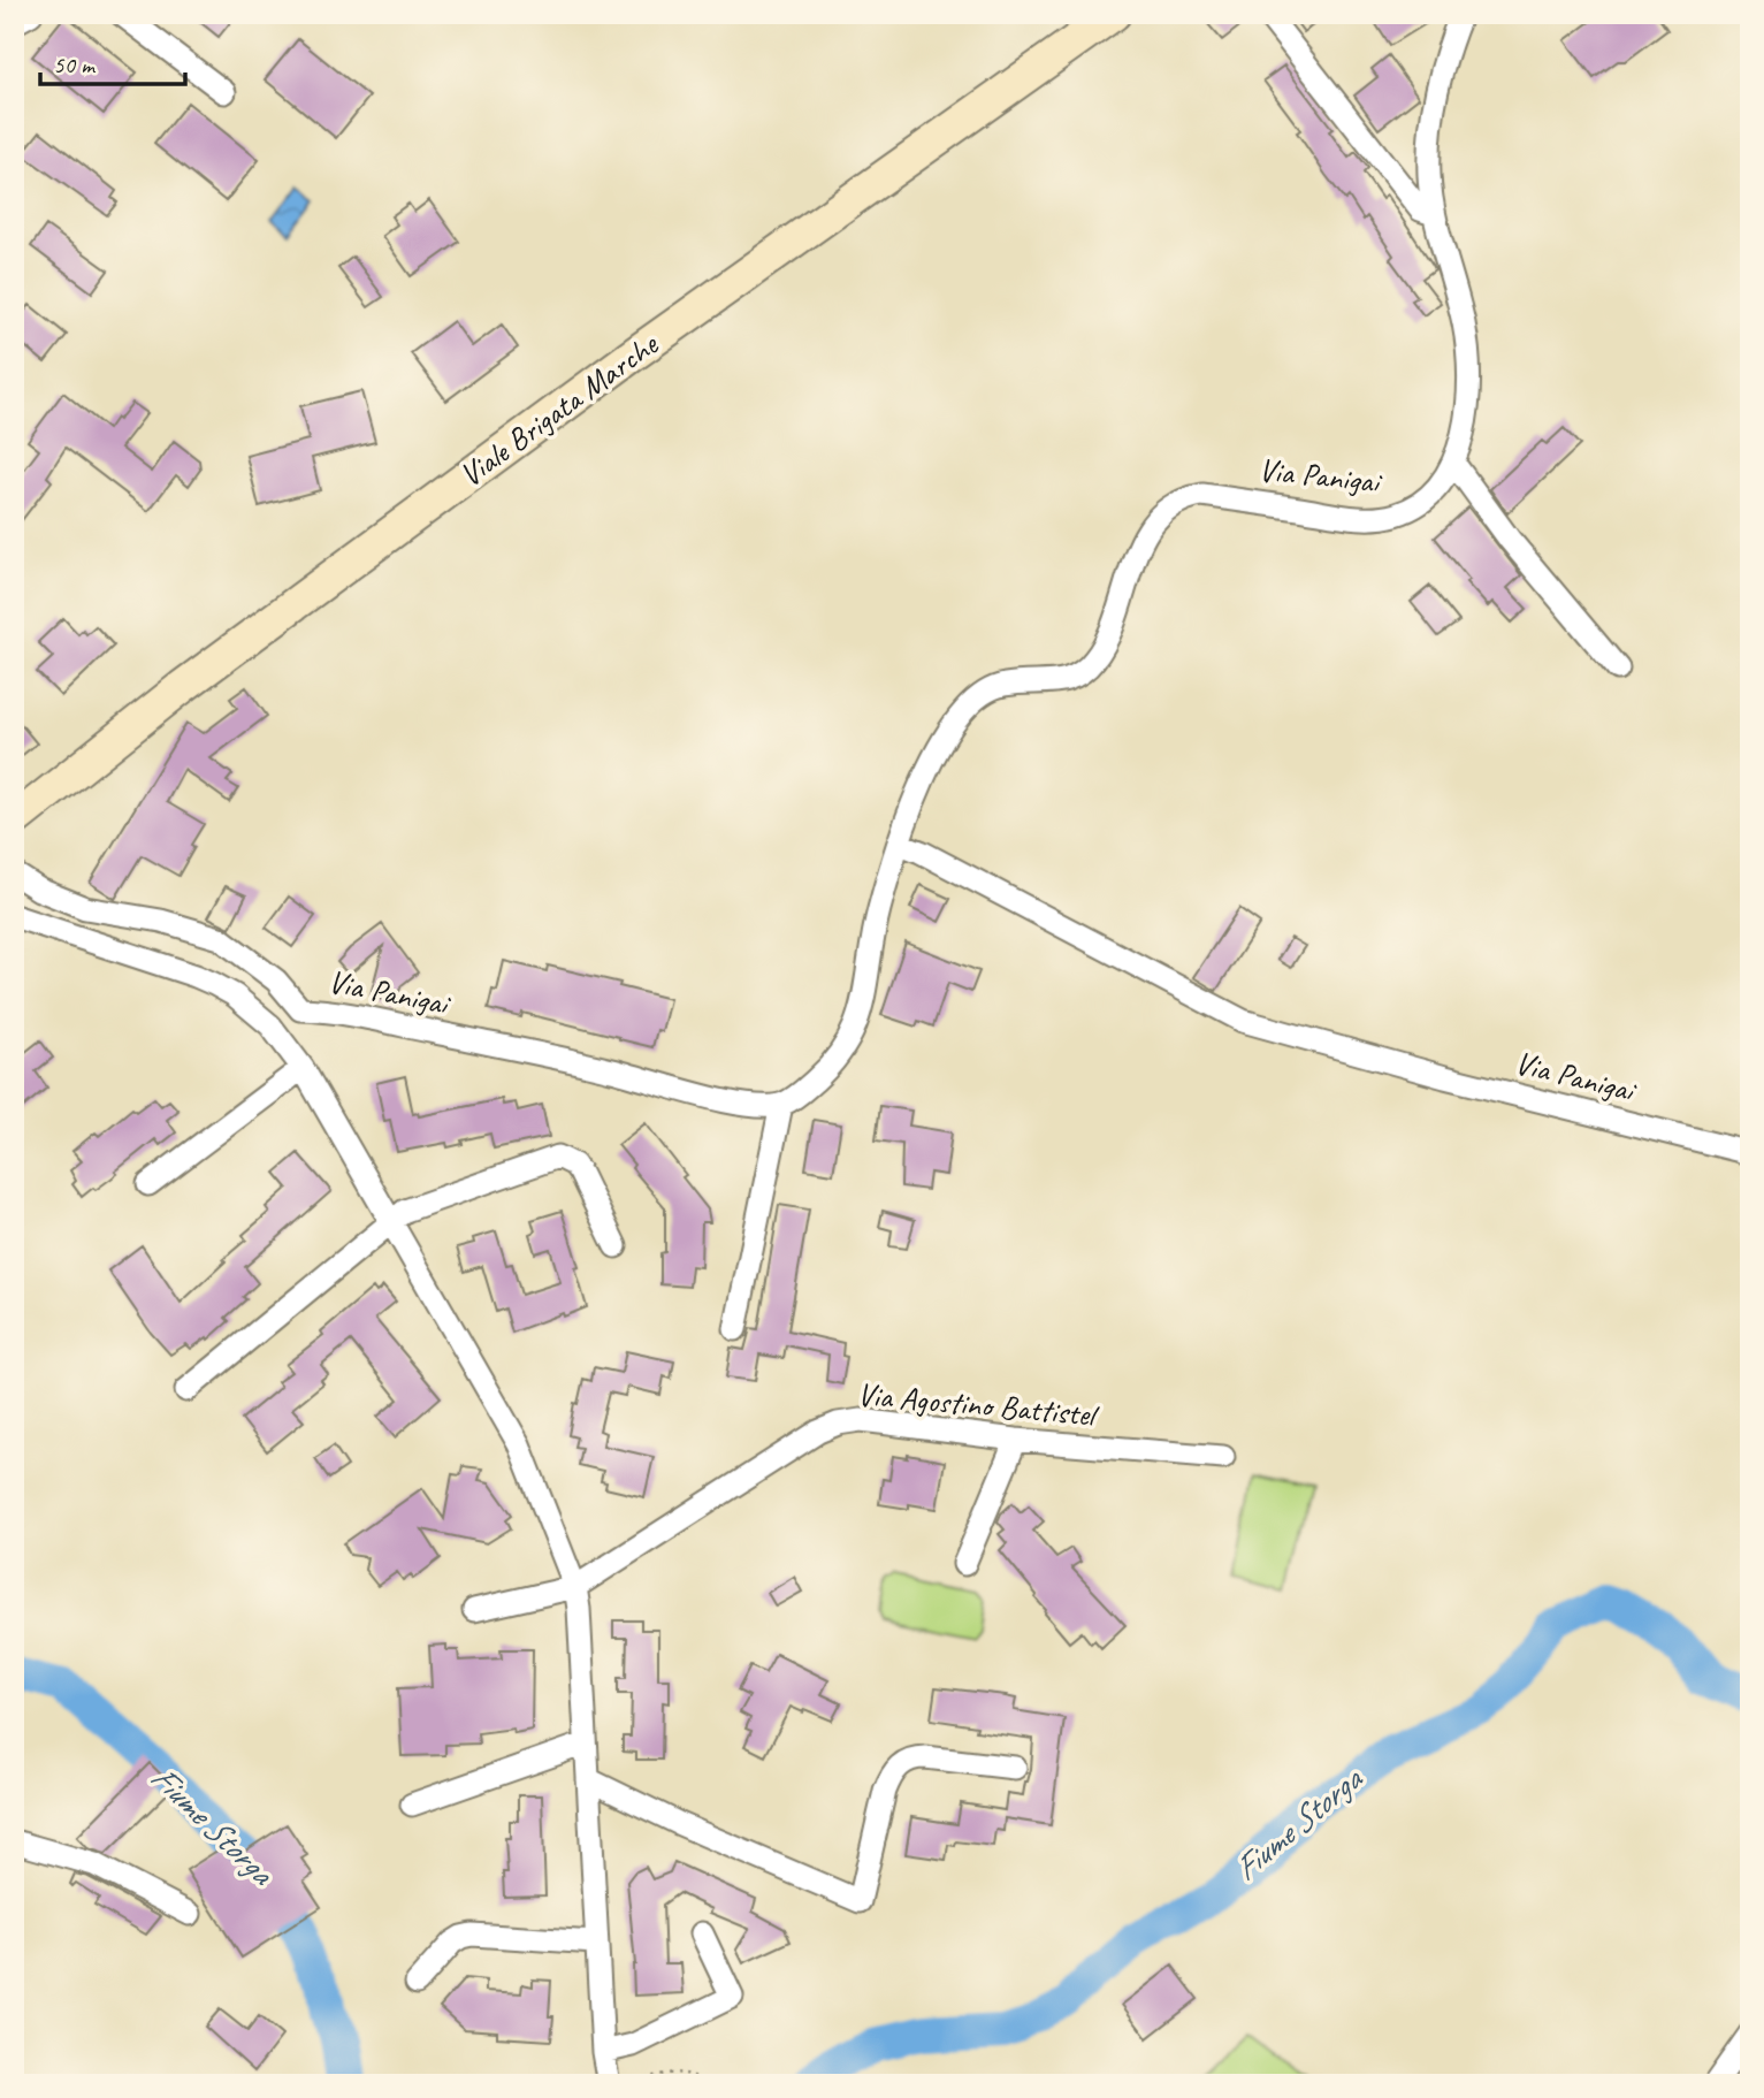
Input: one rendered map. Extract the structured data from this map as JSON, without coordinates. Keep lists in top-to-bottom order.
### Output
{
  "streets": {
    "street": ["Viale Brigata Marche", "Via Panigai", "Via Agostino Battistel"]
  },
  "water": ["Fiume Storga"],
  "scale_bar": "50 m"
}
